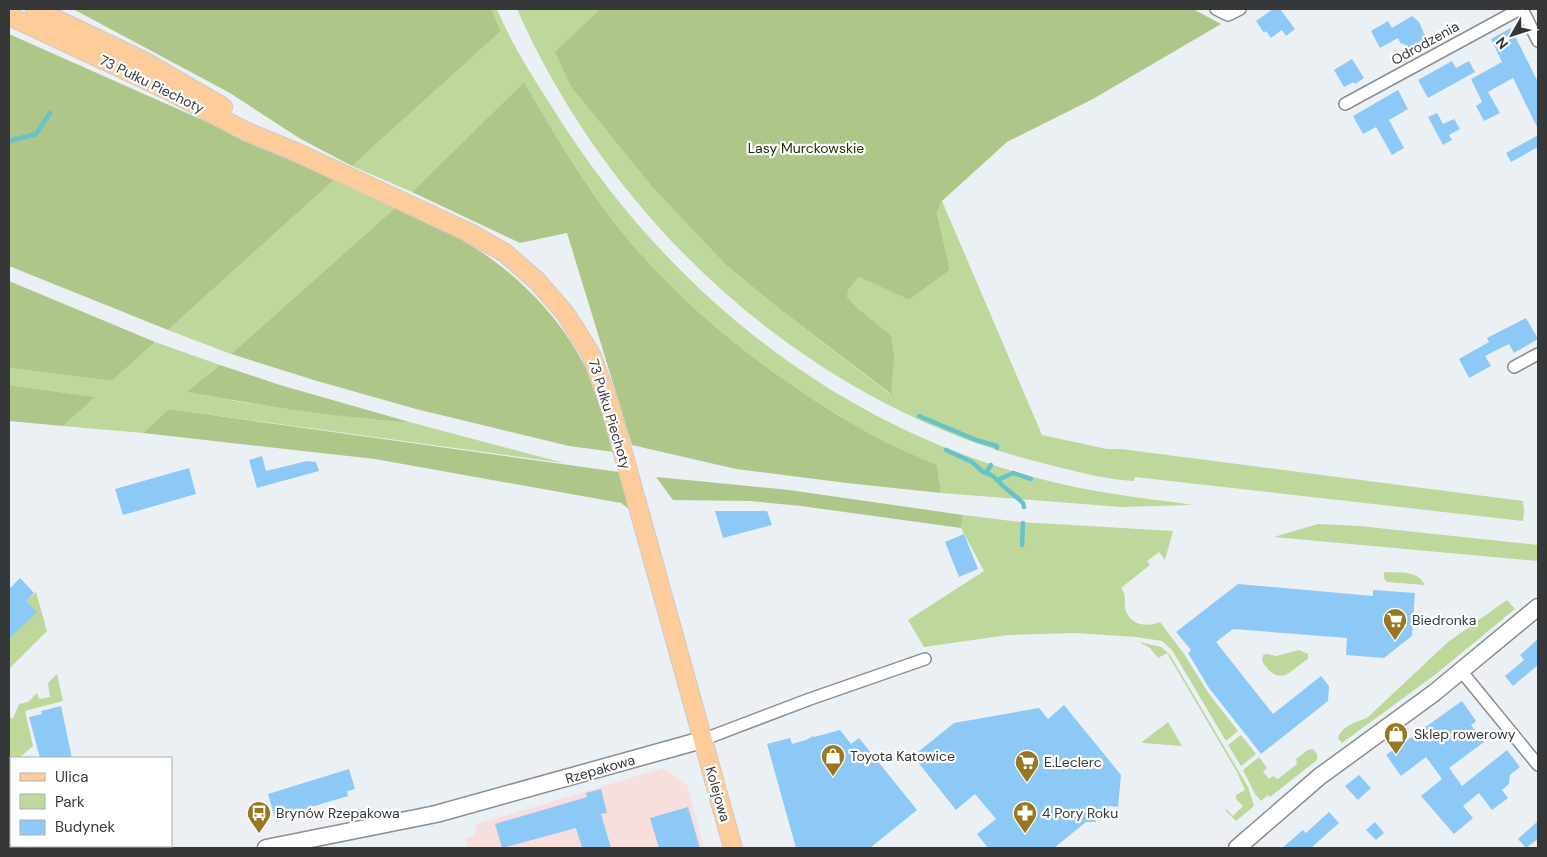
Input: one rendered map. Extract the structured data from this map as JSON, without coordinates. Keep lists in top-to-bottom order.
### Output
{
  "streets": {
    "main road": ["73 Pułku Piechoty", "Kolejowa"],
    "street": ["Odrodzenia", "Rzepakowa"]
  },
  "crossings": [
    ["73 Pułku Piechoty", "Rzepakowa"],
    ["73 Pułku Piechoty", "Kolejowa"],
    ["Rzepakowa", "Kolejowa"]
  ],
  "parks": ["Lasy Murckowskie"],
  "places": {
    "supermarket": ["Biedronka", "E.Leclerc"],
    "shop": ["Sklep rowerowy", "Toyota Katowice"],
    "bus stop": ["Brynów Rzepakowa"],
    "pharmacy": ["4 Pory Roku"]
  },
  "legend": ["Ulica", "Park", "Budynek"],
  "north": "bottom left"
}
